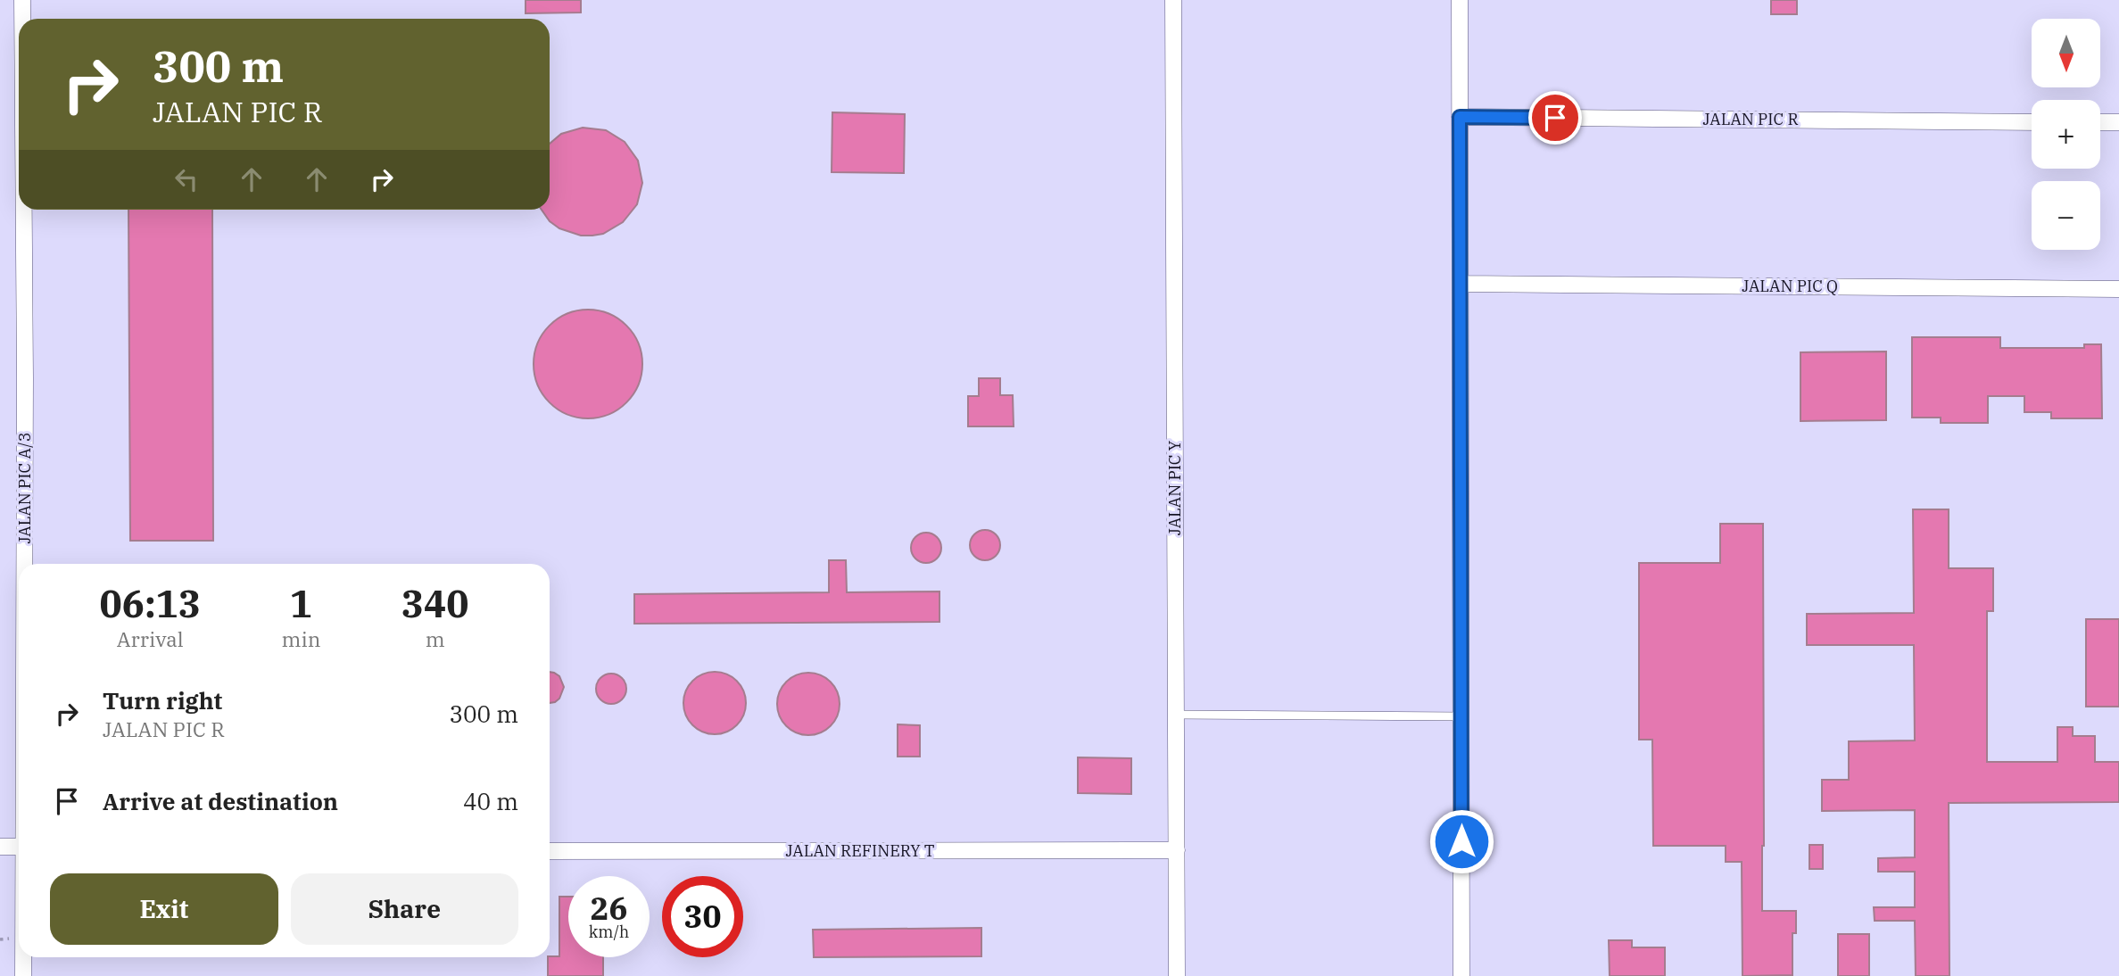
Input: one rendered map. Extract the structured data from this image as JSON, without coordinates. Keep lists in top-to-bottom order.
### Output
{
  "streets": {
    "street": [
      "JALAN PIC R",
      "JALAN PIC Q",
      "JALAN PIC A/3",
      "JALAN PIC Y",
      "JALAN REFINERY T"
    ]
  },
  "crossings": [
    ["JALAN PIC Y", "JALAN REFINERY T"]
  ],
  "north": "bottom",
  "page": {
    "map_buttons": ["+", "−"],
    "turn": ["300 m", "JALAN PIC R"],
    "eta": [
      "06:13",
      "Arrival",
      "1",
      "min",
      "340",
      "m"
    ],
    "list": [
      {
        "name": "Turn right",
        "note": "JALAN PIC R",
        "value": "300 m"
      },
      {
        "name": "Arrive at destination",
        "value": "40 m"
      }
    ],
    "buttons": ["Exit", "Share"],
    "speed": "26 km/h",
    "limit": "30"
  }
}
